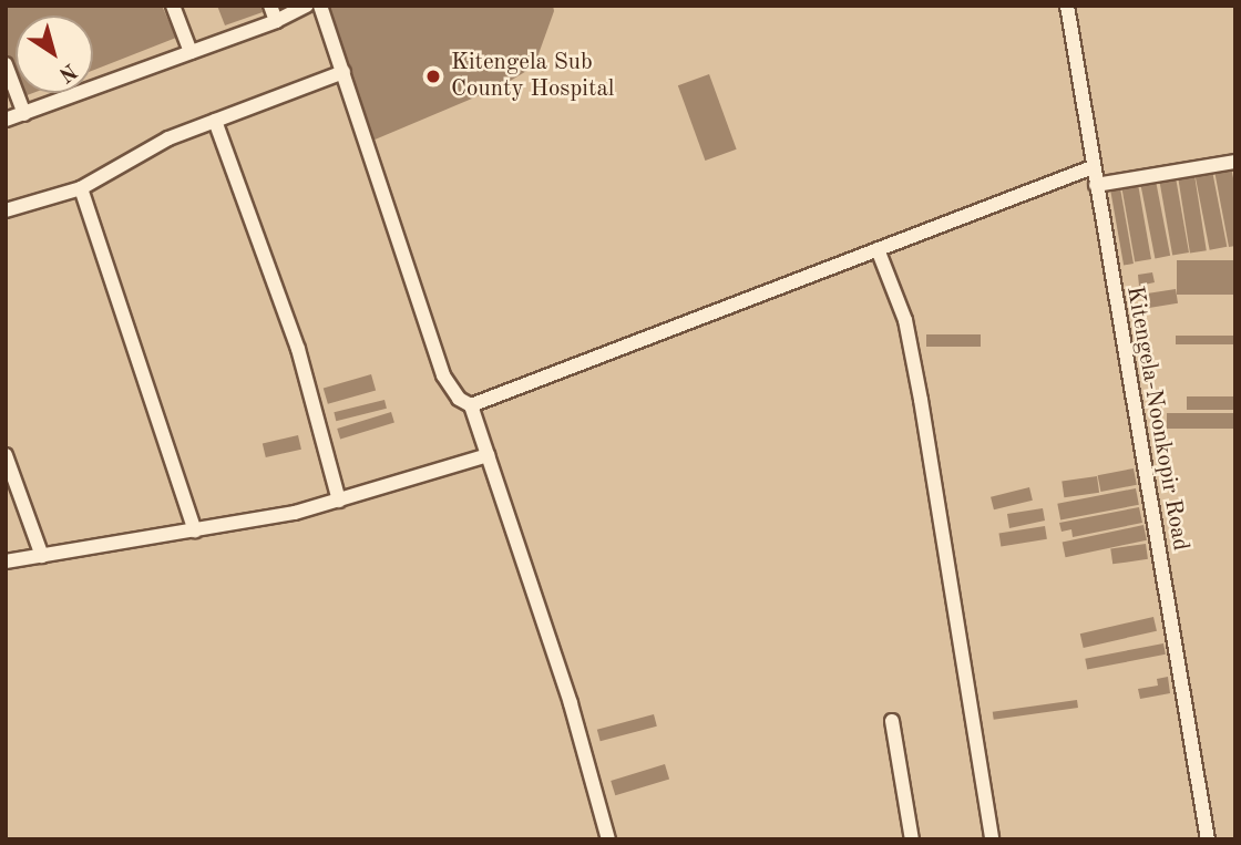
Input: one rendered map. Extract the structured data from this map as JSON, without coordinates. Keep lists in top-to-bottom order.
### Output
{
  "streets": {
    "street": ["Kitengela-Noonkopir Road"]
  },
  "places": ["Kitengela Sub County Hospital"],
  "north": "bottom right"
}
